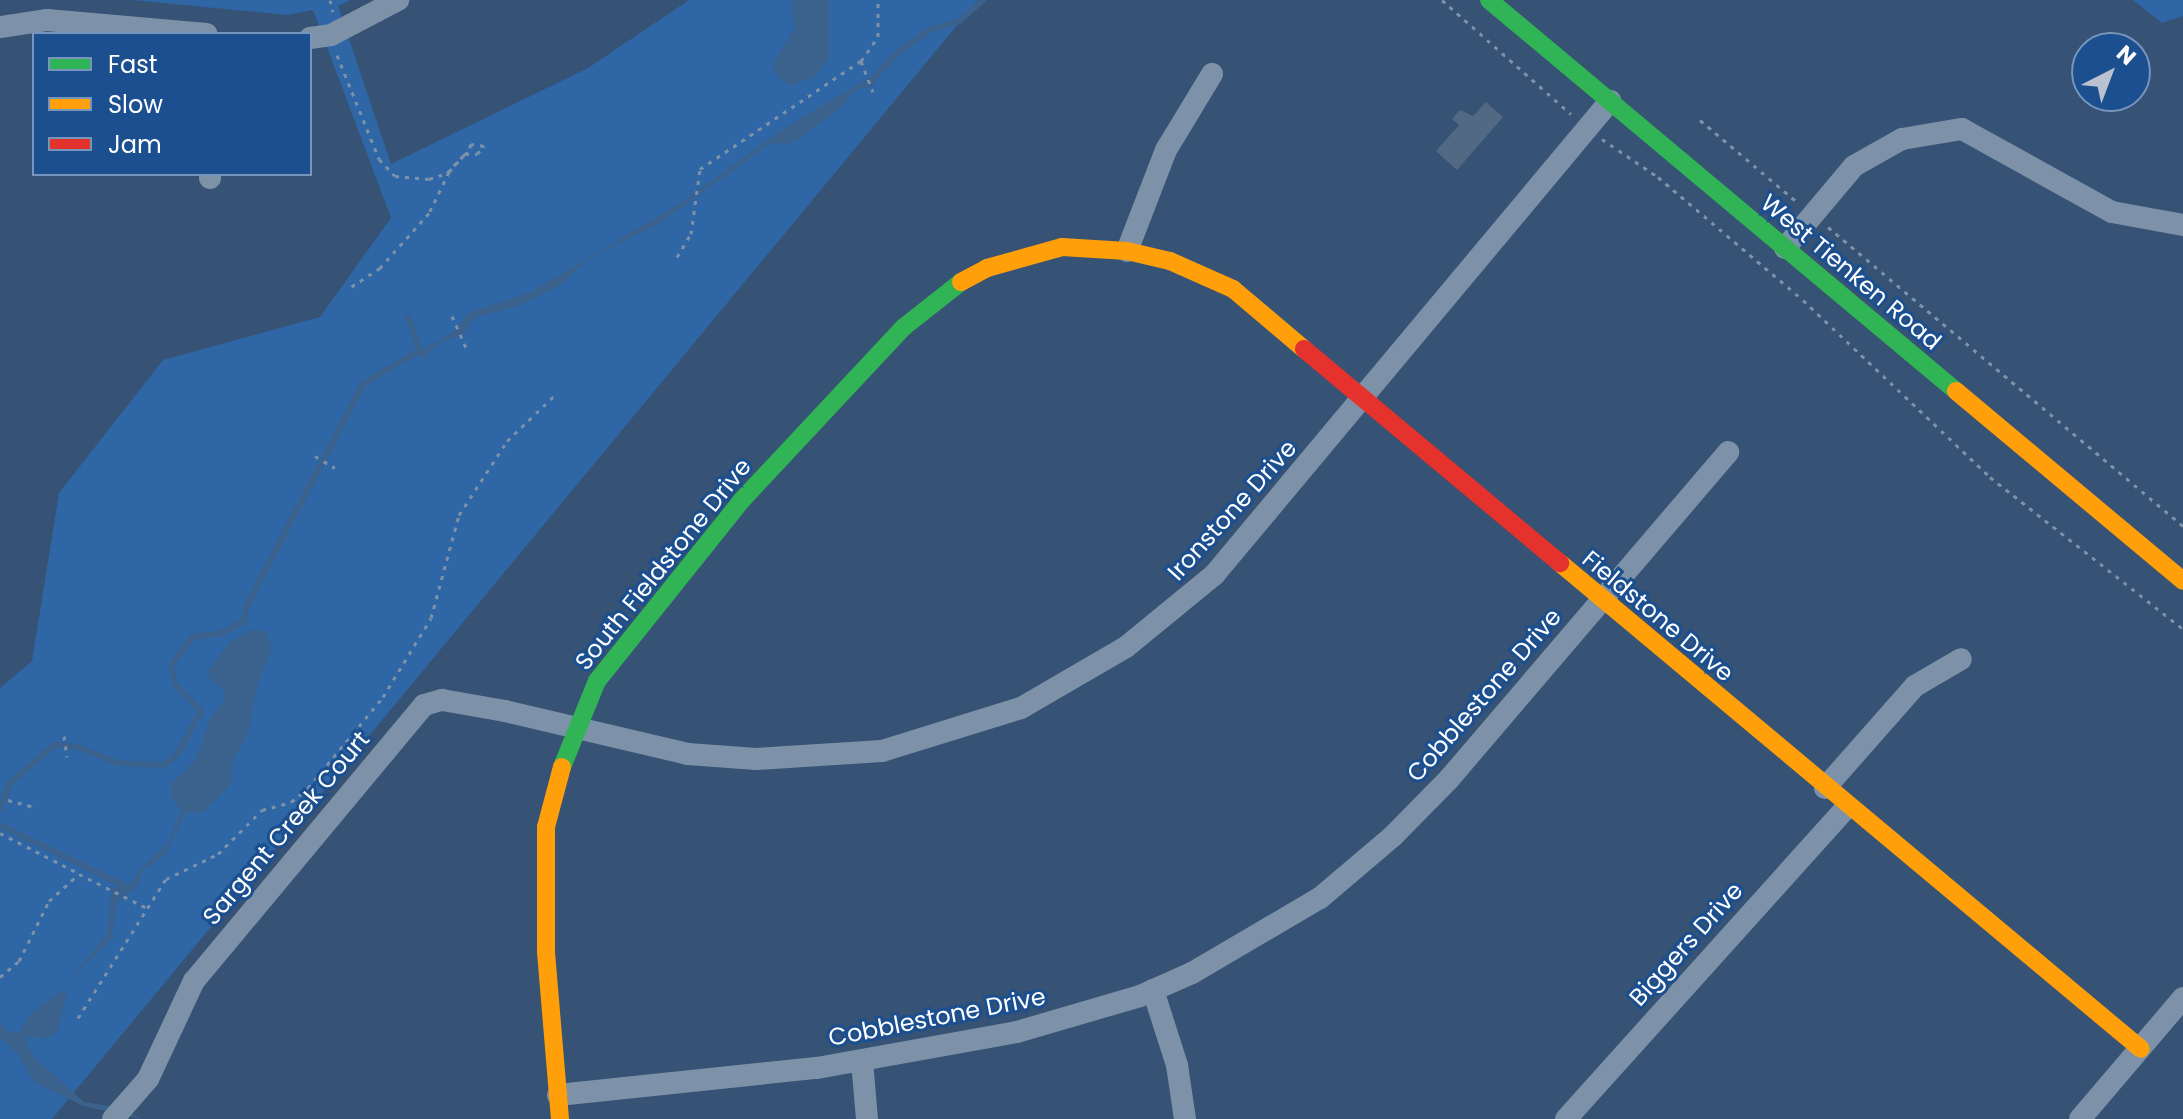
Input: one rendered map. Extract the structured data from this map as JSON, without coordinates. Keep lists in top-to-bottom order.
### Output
{
  "streets": {
    "street": [
      "West Tienken Road",
      "Ironstone Drive",
      "South Fieldstone Drive",
      "Fieldstone Drive",
      "Cobblestone Drive",
      "Sargent Creek Court",
      "Biggers Drive"
    ]
  },
  "crossings": [
    ["West Tienken Road", "Ironstone Drive"],
    ["Ironstone Drive", "South Fieldstone Drive"],
    ["Ironstone Drive", "Fieldstone Drive"],
    ["Ironstone Drive", "Sargent Creek Court"],
    ["South Fieldstone Drive", "Fieldstone Drive"],
    ["South Fieldstone Drive", "Cobblestone Drive"],
    ["South Fieldstone Drive", "Sargent Creek Court"],
    ["Fieldstone Drive", "Cobblestone Drive"],
    ["Fieldstone Drive", "Biggers Drive"]
  ],
  "legend": ["Fast", "Slow", "Jam"],
  "north": "top right"
}
